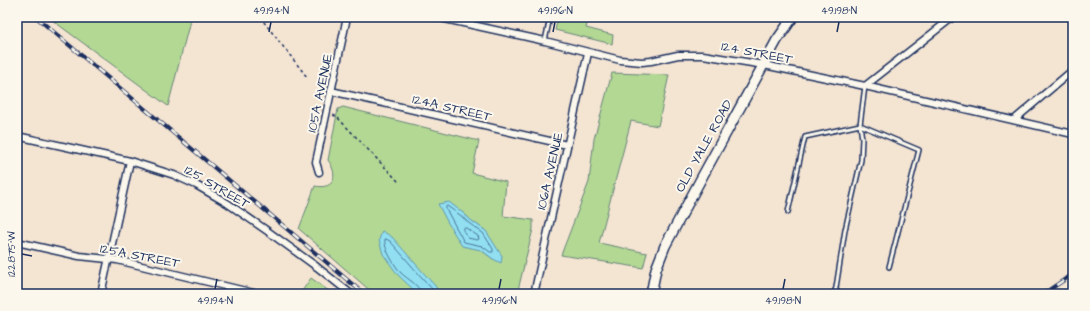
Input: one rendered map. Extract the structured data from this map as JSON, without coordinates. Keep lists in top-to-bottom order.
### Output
{
  "streets": {
    "main road": ["OLD YALE ROAD"],
    "street": [
      "124 STREET",
      "105A AVENUE",
      "124A STREET",
      "106A AVENUE",
      "125 STREET",
      "125A STREET"
    ]
  },
  "crossings": [
    ["124 STREET", "OLD YALE ROAD"],
    ["124 STREET", "106A AVENUE"],
    ["105A AVENUE", "124A STREET"],
    ["124A STREET", "106A AVENUE"]
  ],
  "coordinates": [
    "49.194°N",
    "49.196°N",
    "49.198°N",
    "122.875°W"
  ]
}
